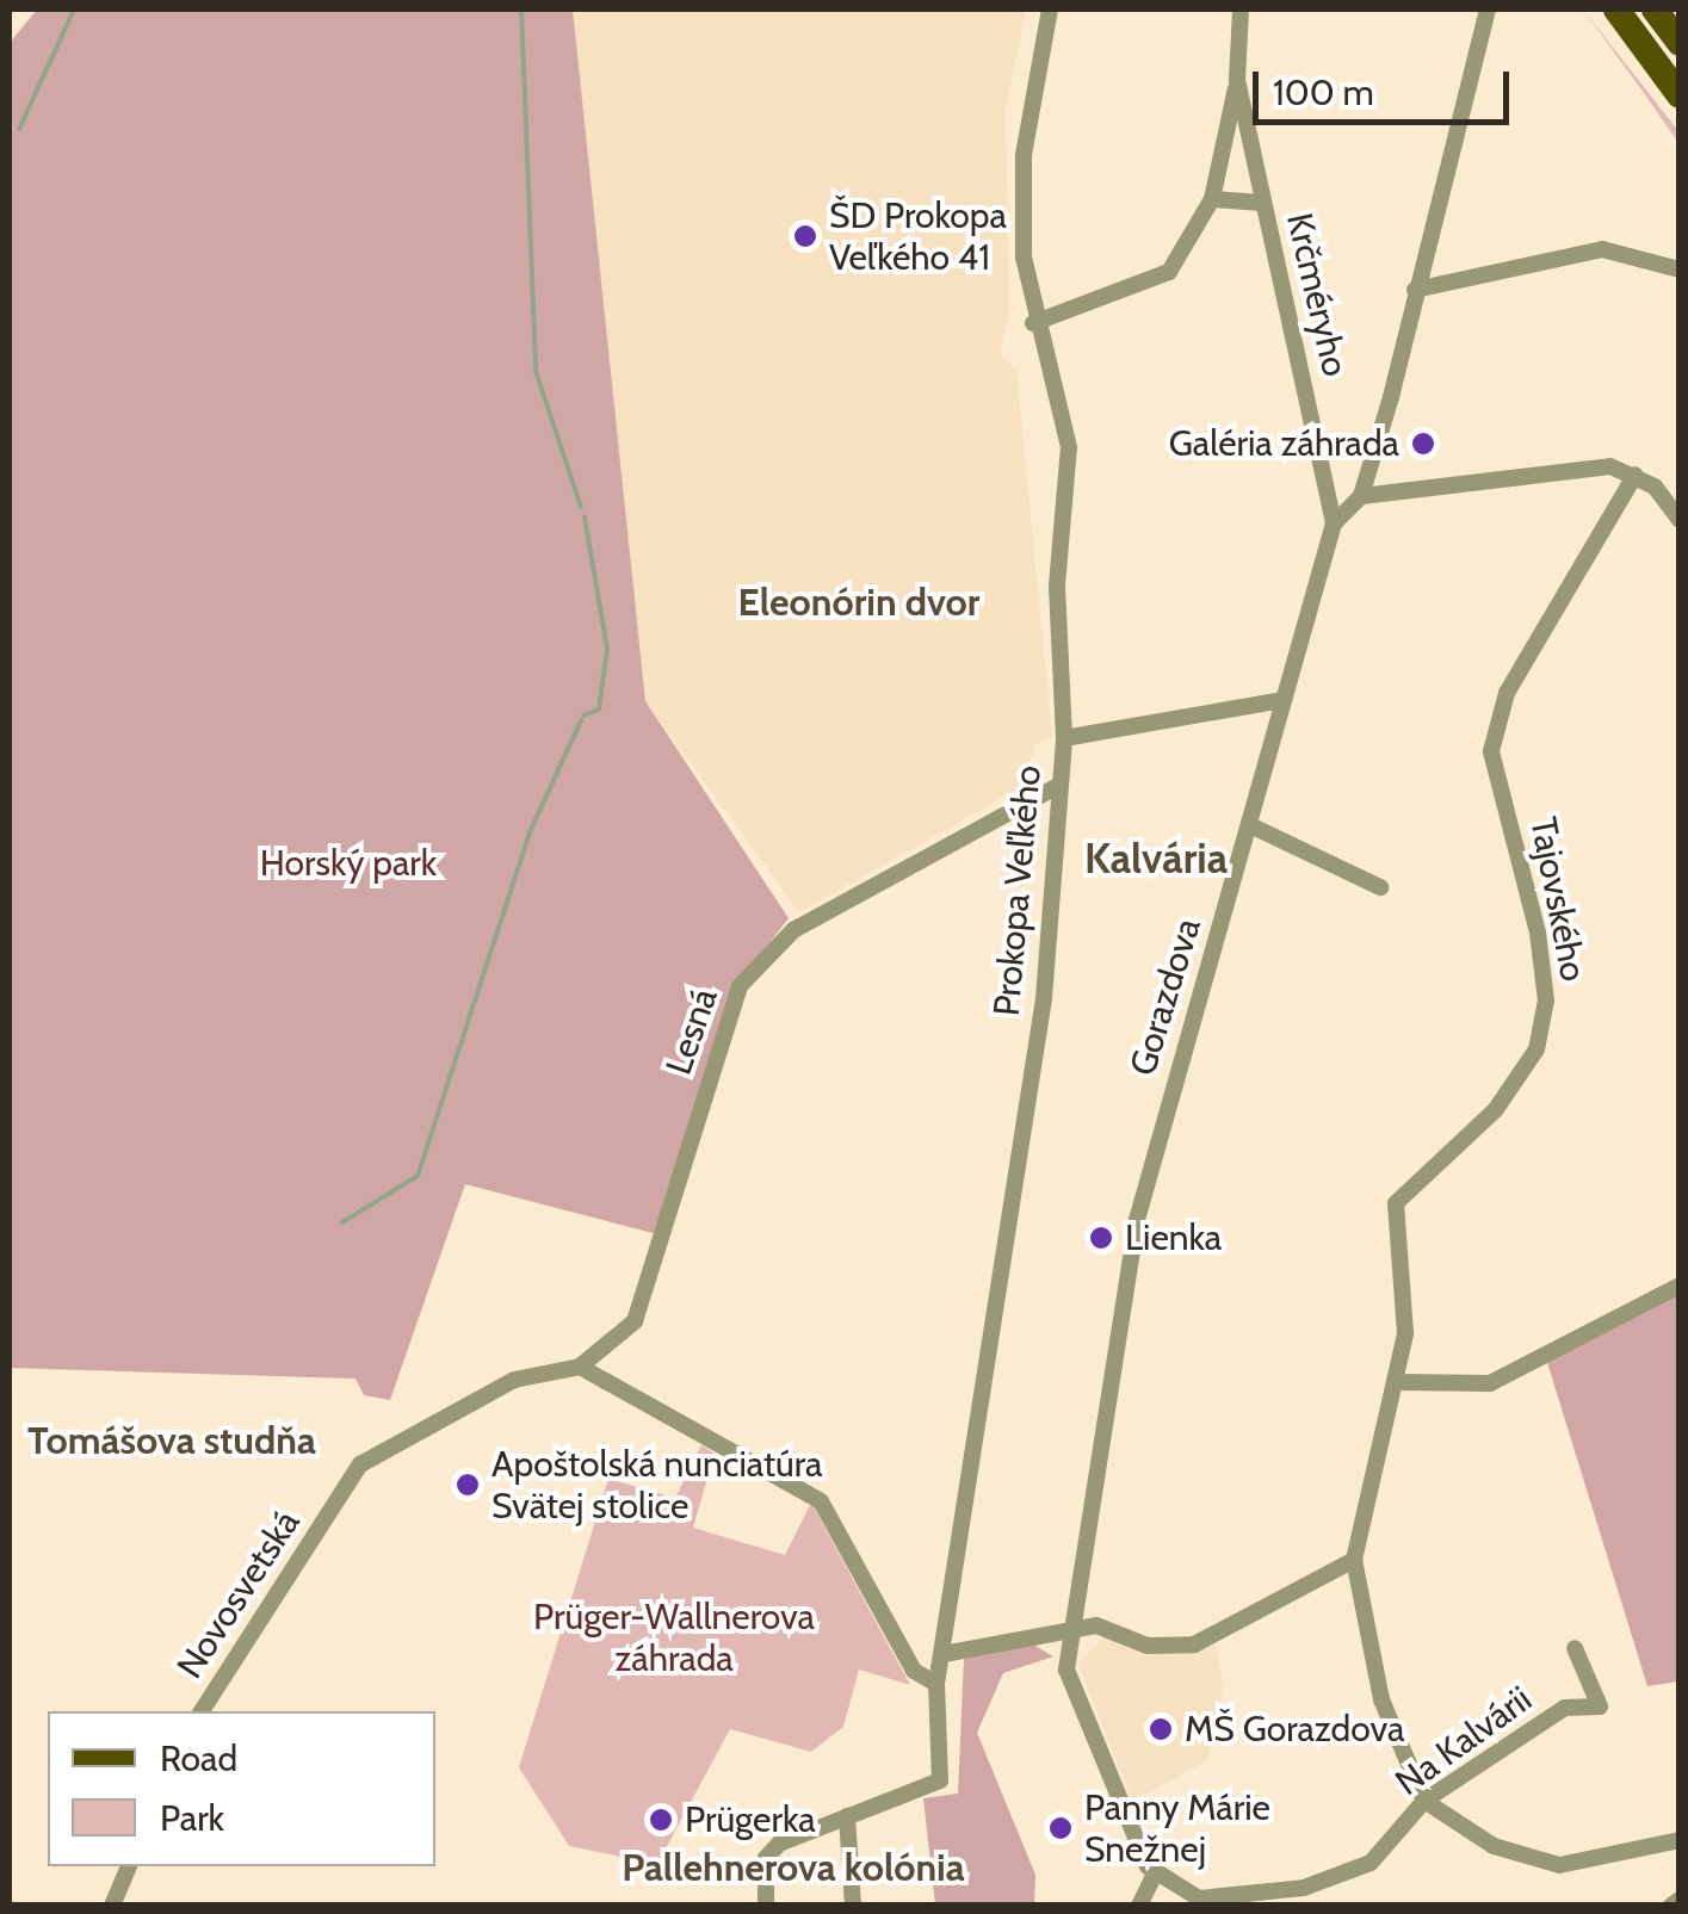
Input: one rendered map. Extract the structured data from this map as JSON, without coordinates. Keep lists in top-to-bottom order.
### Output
{
  "streets": {
    "street": [
      "Krčméryho",
      "Prokopa Veľkého",
      "Tajovského",
      "Gorazdova",
      "Lesná",
      "Novosvetská",
      "Na Kalvárii"
    ]
  },
  "crossings": [
    ["Krčméryho", "Prokopa Veľkého"],
    ["Krčméryho", "Gorazdova"],
    ["Prokopa Veľkého", "Lesná"],
    ["Tajovského", "Na Kalvárii"],
    ["Gorazdova", "Na Kalvárii"],
    ["Lesná", "Novosvetská"]
  ],
  "districts": [
    "Eleonórin dvor",
    "Kalvária",
    "Tomášova studňa",
    "Pallehnerova kolónia"
  ],
  "parks": ["Horský park", "Prüger-Wallnerova záhrada"],
  "places": [
    "ŠD Prokopa Veľkého 41",
    "Galéria záhrada",
    "Lienka",
    "Apoštolská nunciatúra Svätej stolice",
    "MŠ Gorazdova",
    "Prügerka",
    "Panny Márie Snežnej"
  ],
  "legend": ["Road", "Park"],
  "scale_bar": "100 m"
}
